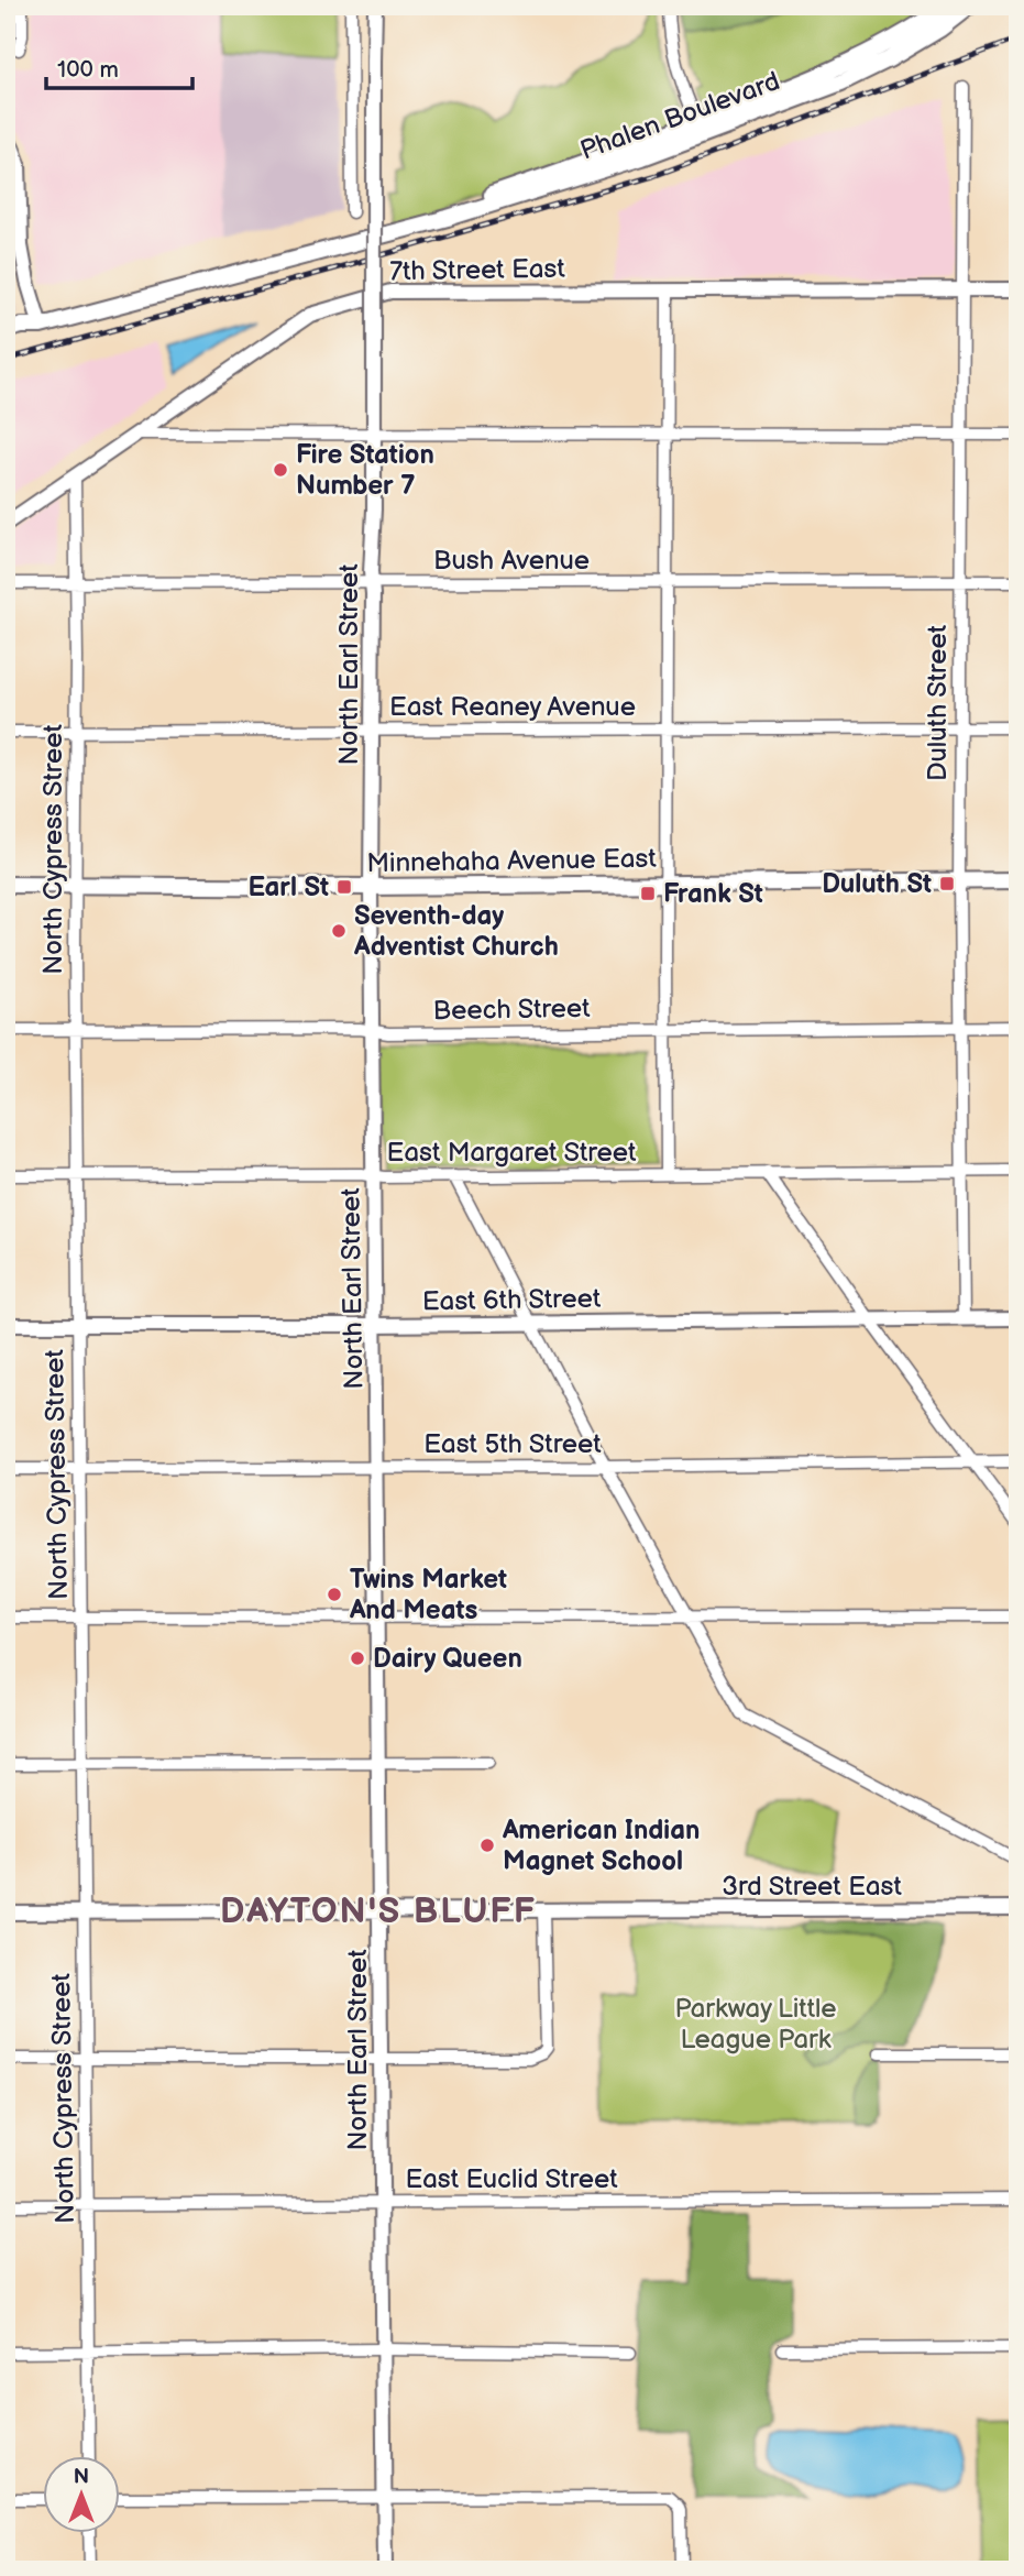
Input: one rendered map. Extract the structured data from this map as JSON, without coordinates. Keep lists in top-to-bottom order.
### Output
{
  "streets": {
    "main road": ["Phalen Boulevard", "Minnehaha Avenue East"],
    "street": [
      "7th Street East",
      "Bush Avenue",
      "North Earl Street",
      "Duluth Street",
      "East Reaney Avenue",
      "North Cypress Street",
      "Beech Street",
      "East Margaret Street",
      "East 6th Street",
      "East 5th Street",
      "3rd Street East",
      "East Euclid Street"
    ]
  },
  "crossings": [
    ["7th Street East", "Duluth Street"],
    ["7th Street East", "North Cypress Street"],
    ["Bush Avenue", "North Earl Street"],
    ["Bush Avenue", "Duluth Street"],
    ["Bush Avenue", "North Cypress Street"],
    ["North Earl Street", "East Reaney Avenue"],
    ["North Earl Street", "Minnehaha Avenue East"],
    ["North Earl Street", "Beech Street"],
    ["North Earl Street", "East Margaret Street"],
    ["North Earl Street", "East 6th Street"],
    ["North Earl Street", "East 5th Street"],
    ["North Earl Street", "3rd Street East"],
    ["North Earl Street", "East Euclid Street"],
    ["Duluth Street", "East Reaney Avenue"],
    ["Duluth Street", "Minnehaha Avenue East"],
    ["Duluth Street", "Beech Street"],
    ["Duluth Street", "East Margaret Street"],
    ["Duluth Street", "East 6th Street"],
    ["East Reaney Avenue", "North Cypress Street"],
    ["North Cypress Street", "Minnehaha Avenue East"],
    ["North Cypress Street", "Beech Street"],
    ["North Cypress Street", "East Margaret Street"],
    ["North Cypress Street", "East 6th Street"],
    ["North Cypress Street", "East 5th Street"],
    ["North Cypress Street", "3rd Street East"],
    ["North Cypress Street", "East Euclid Street"]
  ],
  "districts": ["DAYTON'S BLUFF"],
  "parks": ["Parkway Little League Park"],
  "places": {
    "other": [
      "Fire Station Number 7",
      "Seventh-day Adventist Church",
      "Twins Market And Meats",
      "Dairy Queen",
      "American Indian Magnet School"
    ],
    "transit": ["Duluth St", "Earl St", "Frank St"]
  },
  "scale_bar": "100 m",
  "north": "top"
}
